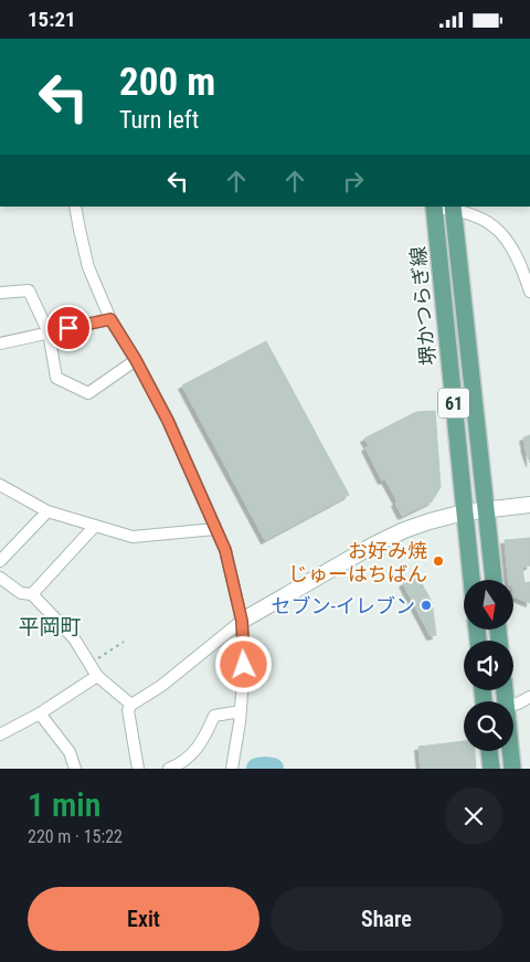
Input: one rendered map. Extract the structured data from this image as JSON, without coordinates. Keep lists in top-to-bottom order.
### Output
{
  "streets": {
    "main road": ["堺かつらぎ線", "61"]
  },
  "districts": ["平岡町"],
  "places": ["お好み焼 じゅーはちばん", "セブン-イレブン"],
  "north": "bottom",
  "page": {
    "status": "15:21",
    "turn": ["200 m", "Turn left"],
    "heading": ["1 min", "220 m · 15:22"],
    "buttons": ["Exit", "Share"]
  }
}
